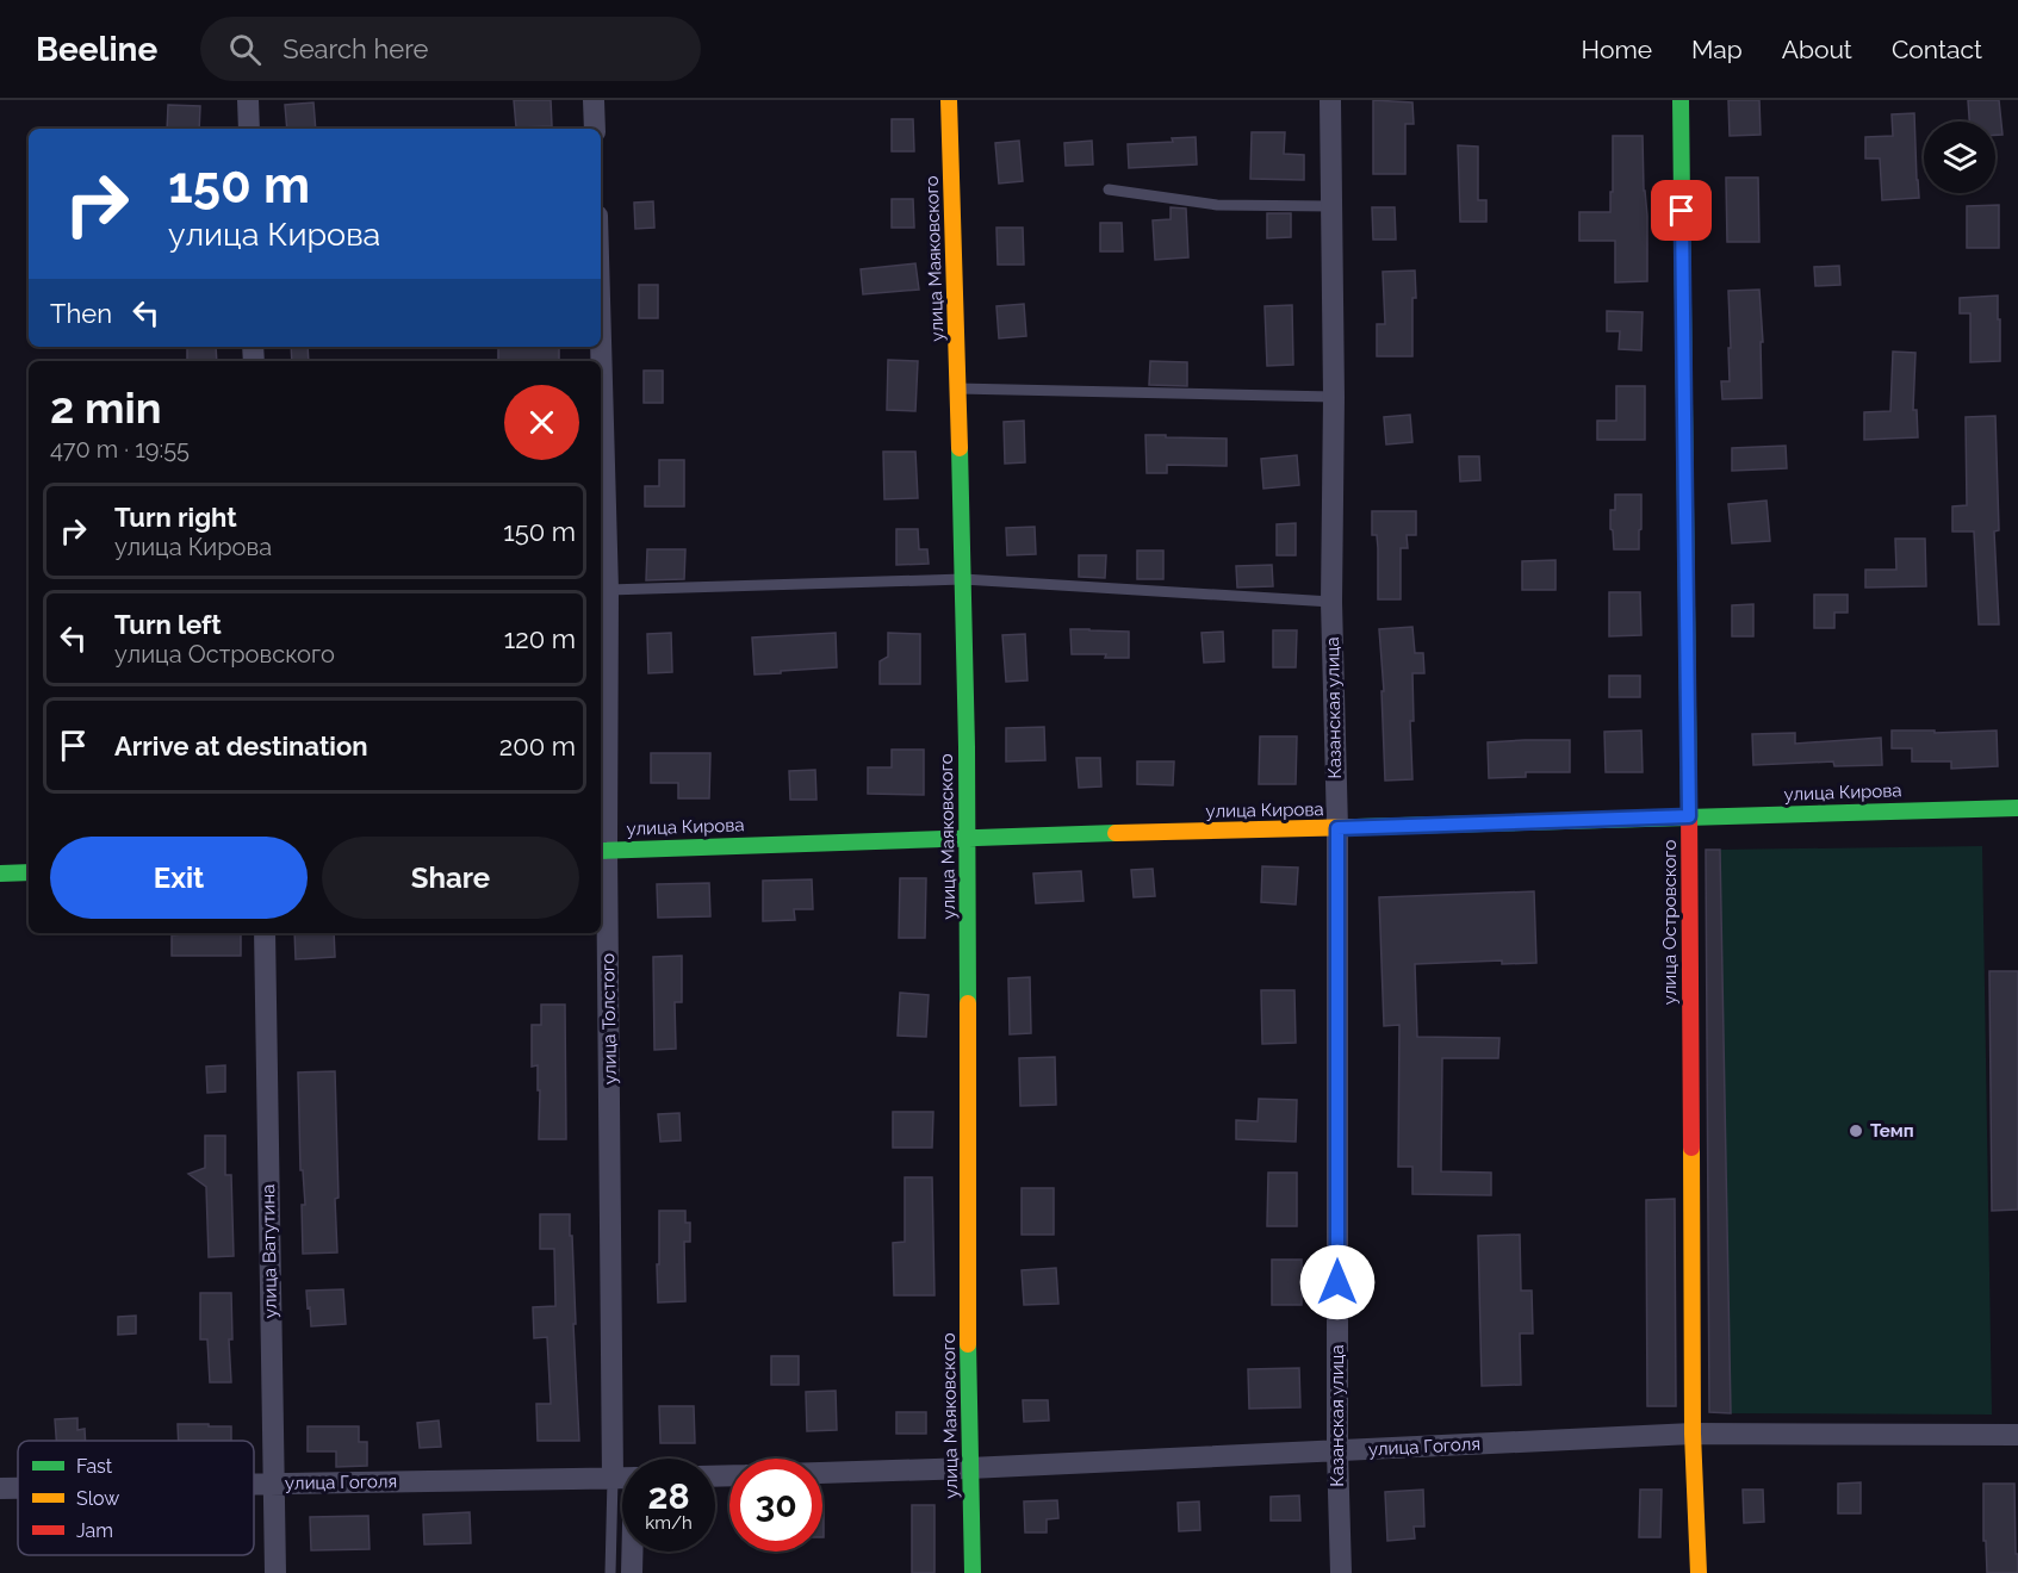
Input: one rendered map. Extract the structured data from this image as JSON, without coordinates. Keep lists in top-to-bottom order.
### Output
{
  "streets": {
    "street": [
      "улица Маяковского",
      "Казанская улица",
      "улица Кирова",
      "улица Островского",
      "улица Толстого",
      "улица Ватутина",
      "улица Гоголя"
    ]
  },
  "crossings": [
    ["улица Маяковского", "улица Кирова"],
    ["улица Маяковского", "улица Гоголя"],
    ["Казанская улица", "улица Кирова"],
    ["Казанская улица", "улица Гоголя"],
    ["улица Кирова", "улица Островского"],
    ["улица Кирова", "улица Толстого"],
    ["улица Островского", "улица Гоголя"],
    ["улица Ватутина", "улица Гоголя"]
  ],
  "places": ["Темп"],
  "legend": ["Fast", "Slow", "Jam"],
  "page": {
    "header": "Beeline",
    "search": "Search here",
    "nav": [
      "Home",
      "Map",
      "About",
      "Contact"
    ],
    "turn": ["150 m", "улица Кирова"],
    "then": "Then",
    "heading": ["2 min", "470 m · 19:55"],
    "list": [
      {
        "name": "Turn right",
        "note": "улица Кирова",
        "value": "150 m"
      },
      {
        "name": "Turn left",
        "note": "улица Островского",
        "value": "120 m"
      },
      {
        "name": "Arrive at destination",
        "value": "200 m"
      }
    ],
    "buttons": ["Exit", "Share"],
    "speed": "28 km/h",
    "limit": "30"
  }
}
